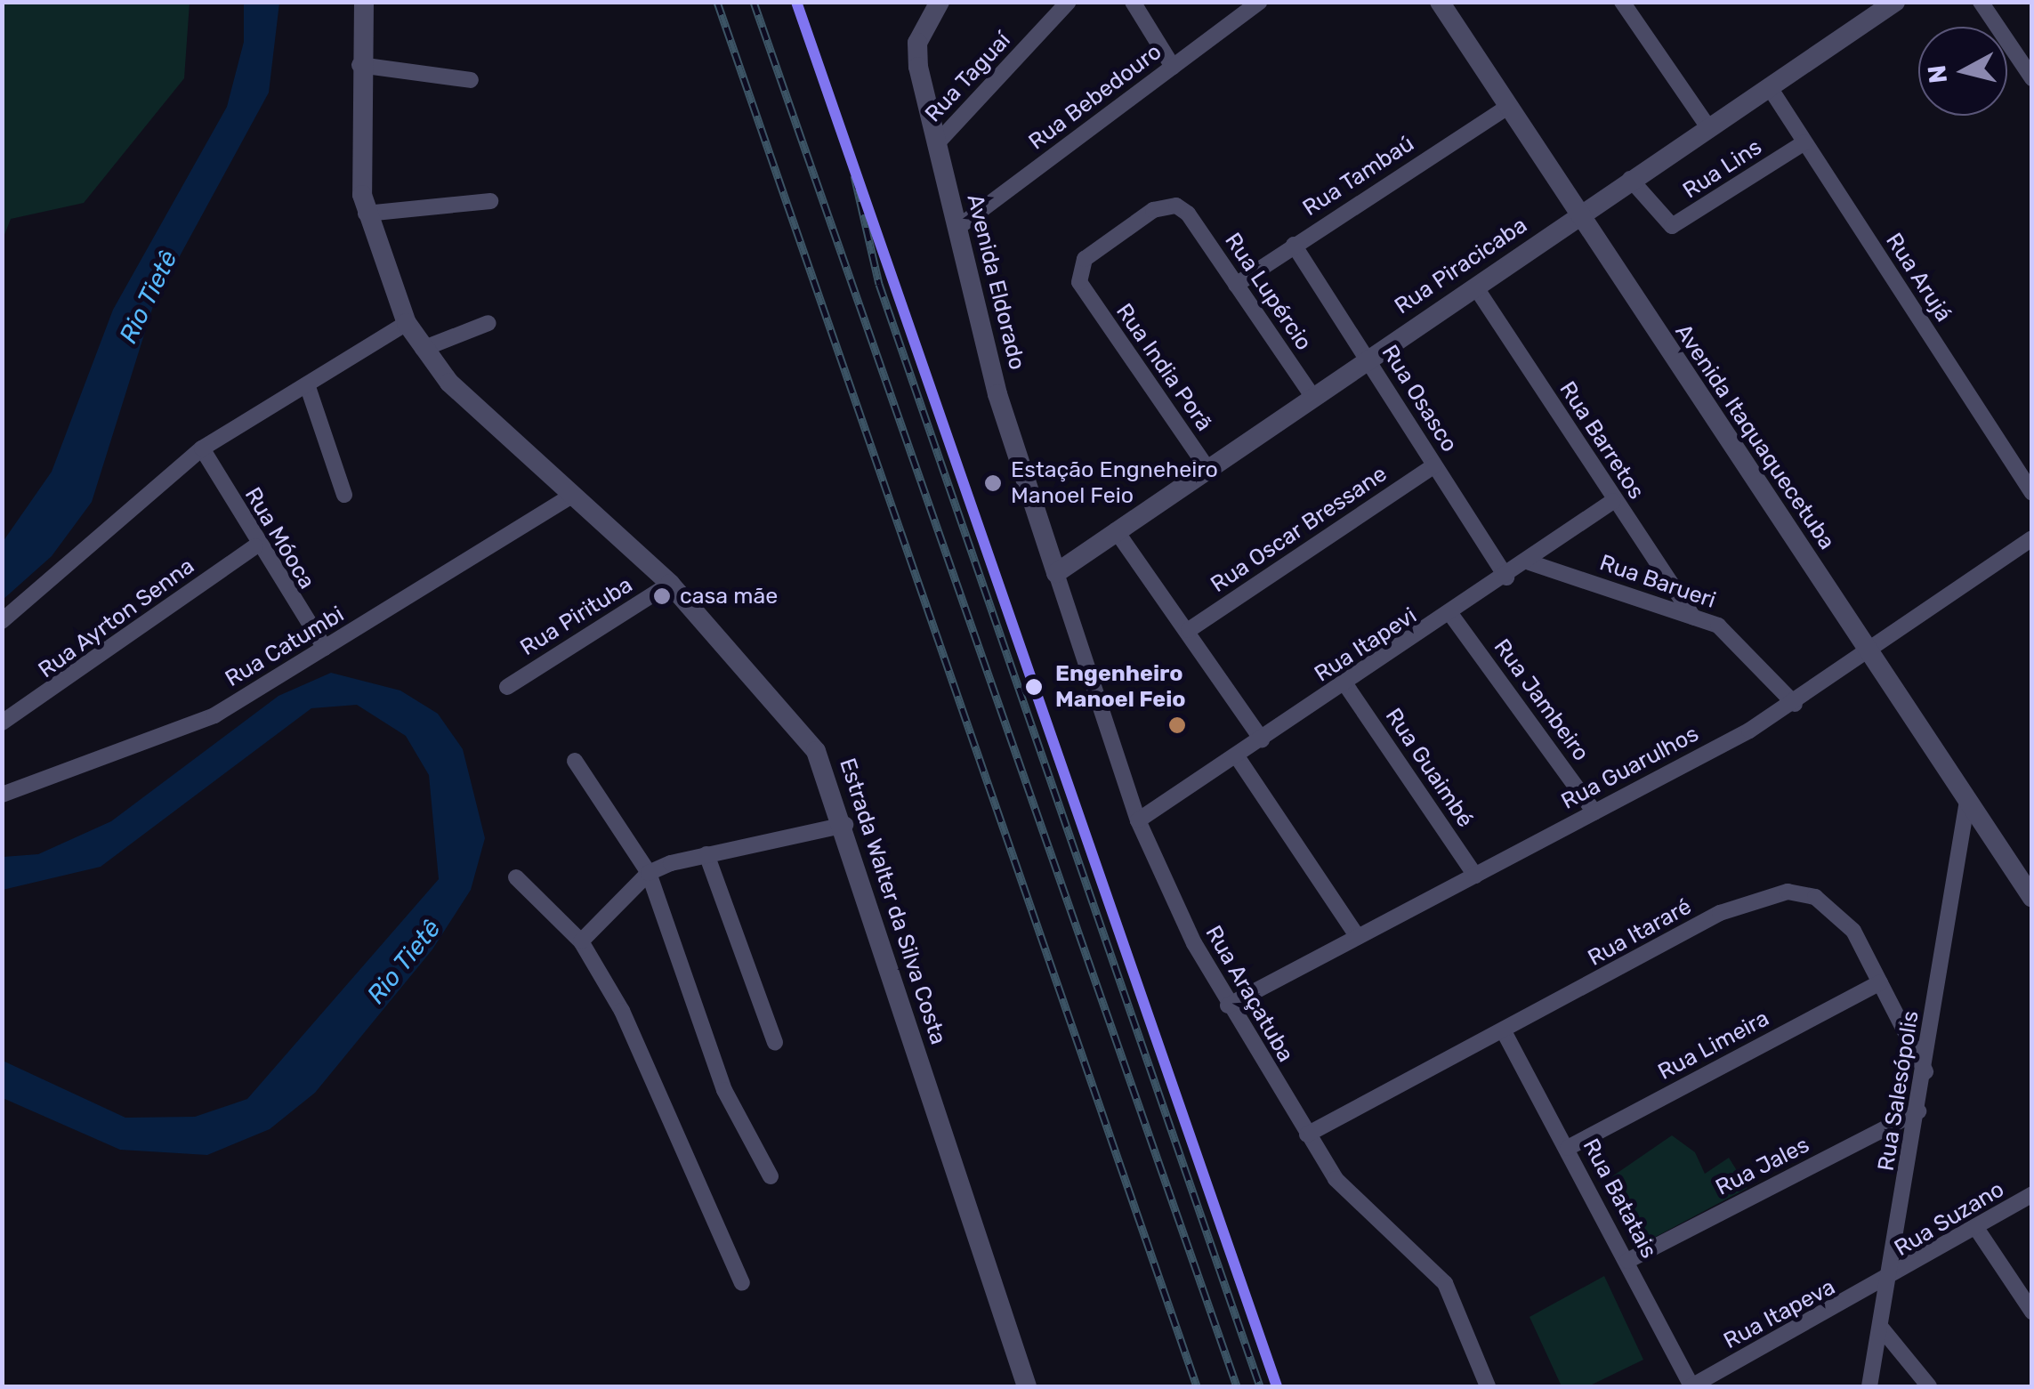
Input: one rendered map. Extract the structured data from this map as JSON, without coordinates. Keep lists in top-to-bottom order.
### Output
{
  "streets": {
    "street": [
      "Rua Taguaí",
      "Rua Bebedouro",
      "Rua Lins",
      "Rua Tambaú",
      "Rua Piracicaba",
      "Rua Arujá",
      "Avenida Eldorado",
      "Rua Lupércio",
      "Rua India Porã",
      "Rua Osasco",
      "Avenida Itaquaquecetuba",
      "Rua Barretos",
      "Rua Oscar Bressane",
      "Rua Móoca",
      "Rua Barueri",
      "Rua Pirituba",
      "Rua Ayrton Senna",
      "Rua Itapevi",
      "Rua Catumbi",
      "Rua Jambeiro",
      "Rua Guaimbé",
      "Rua Guarulhos",
      "Estrada Walter da Silva Costa",
      "Rua Itararé",
      "Rua Araçatuba",
      "Rua Limeira",
      "Rua Salesópolis",
      "Rua Jales",
      "Rua Batatais",
      "Rua Suzano",
      "Rua Itapeva"
    ]
  },
  "crossings": [
    ["Rua Taguaí", "Avenida Eldorado"],
    ["Rua Bebedouro", "Avenida Eldorado"],
    ["Rua Lins", "Rua Piracicaba"],
    ["Rua Lins", "Rua Arujá"],
    ["Rua Tambaú", "Rua Lupércio"],
    ["Rua Tambaú", "Rua Osasco"],
    ["Rua Tambaú", "Avenida Itaquaquecetuba"],
    ["Rua Piracicaba", "Rua Arujá"],
    ["Rua Piracicaba", "Avenida Eldorado"],
    ["Rua Piracicaba", "Rua Lupércio"],
    ["Rua Piracicaba", "Rua India Porã"],
    ["Rua Piracicaba", "Rua Osasco"],
    ["Rua Piracicaba", "Avenida Itaquaquecetuba"],
    ["Rua Piracicaba", "Rua Barretos"],
    ["Rua Piracicaba", "Rua Araçatuba"],
    ["Avenida Eldorado", "Rua Araçatuba"],
    ["Rua Lupércio", "Rua India Porã"],
    ["Rua Osasco", "Rua Oscar Bressane"],
    ["Rua Osasco", "Rua Itapevi"],
    ["Avenida Itaquaquecetuba", "Rua Guarulhos"],
    ["Avenida Itaquaquecetuba", "Rua Salesópolis"],
    ["Rua Barretos", "Rua Barueri"],
    ["Rua Barretos", "Rua Itapevi"],
    ["Rua Móoca", "Rua Ayrton Senna"],
    ["Rua Móoca", "Rua Catumbi"],
    ["Rua Barueri", "Rua Itapevi"],
    ["Rua Barueri", "Rua Guarulhos"],
    ["Rua Pirituba", "Estrada Walter da Silva Costa"],
    ["Rua Itapevi", "Rua Jambeiro"],
    ["Rua Itapevi", "Rua Guaimbé"],
    ["Rua Itapevi", "Rua Araçatuba"],
    ["Rua Catumbi", "Estrada Walter da Silva Costa"],
    ["Rua Jambeiro", "Rua Guarulhos"],
    ["Rua Guaimbé", "Rua Guarulhos"],
    ["Rua Guarulhos", "Rua Araçatuba"],
    ["Rua Itararé", "Rua Araçatuba"],
    ["Rua Itararé", "Rua Limeira"],
    ["Rua Itararé", "Rua Salesópolis"],
    ["Rua Itararé", "Rua Batatais"],
    ["Rua Limeira", "Rua Batatais"],
    ["Rua Salesópolis", "Rua Jales"],
    ["Rua Salesópolis", "Rua Suzano"],
    ["Rua Salesópolis", "Rua Itapeva"],
    ["Rua Jales", "Rua Batatais"],
    ["Rua Batatais", "Rua Itapeva"],
    ["Rua Suzano", "Rua Itapeva"]
  ],
  "water": ["Rio Tietê"],
  "places": ["Estação Engneheiro Manoel Feio", "casa mãe", "Engenheiro Manoel Feio"],
  "north": "left"
}
